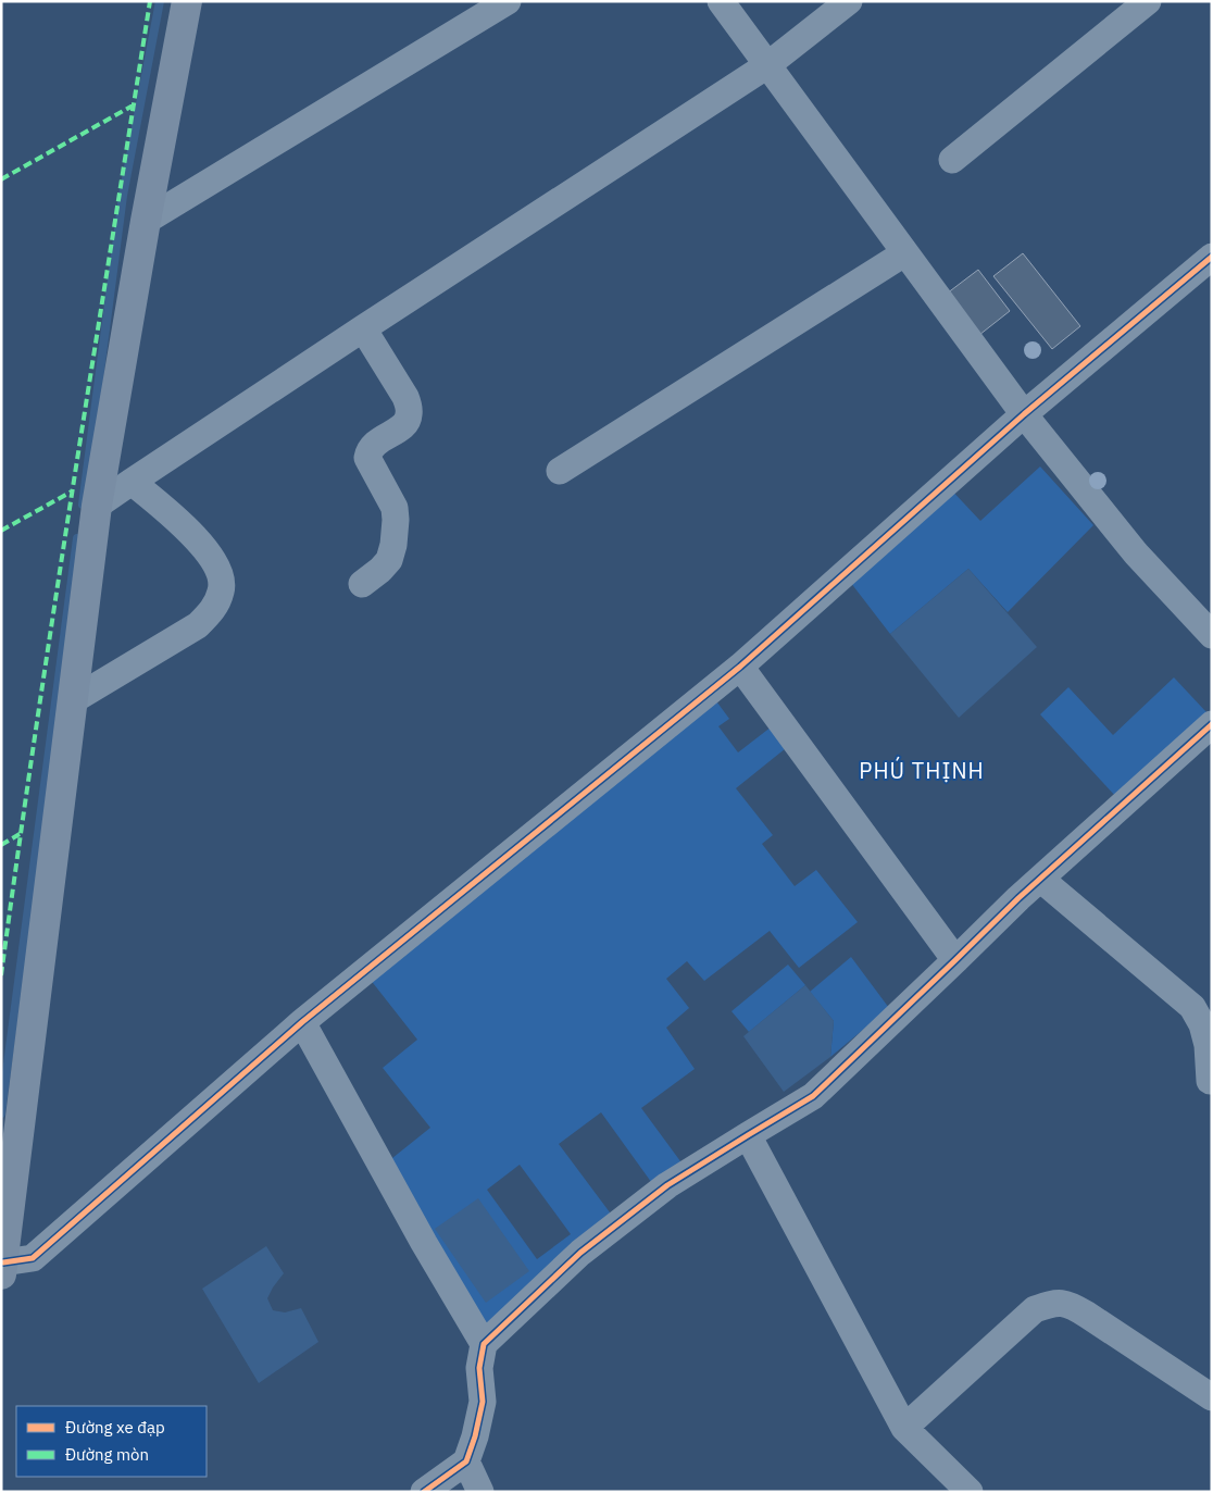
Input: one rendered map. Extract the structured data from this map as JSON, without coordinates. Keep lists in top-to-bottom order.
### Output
{
  "districts": ["PHÚ THỊNH"],
  "legend": ["Đường xe đạp", "Đường mòn"]
}
